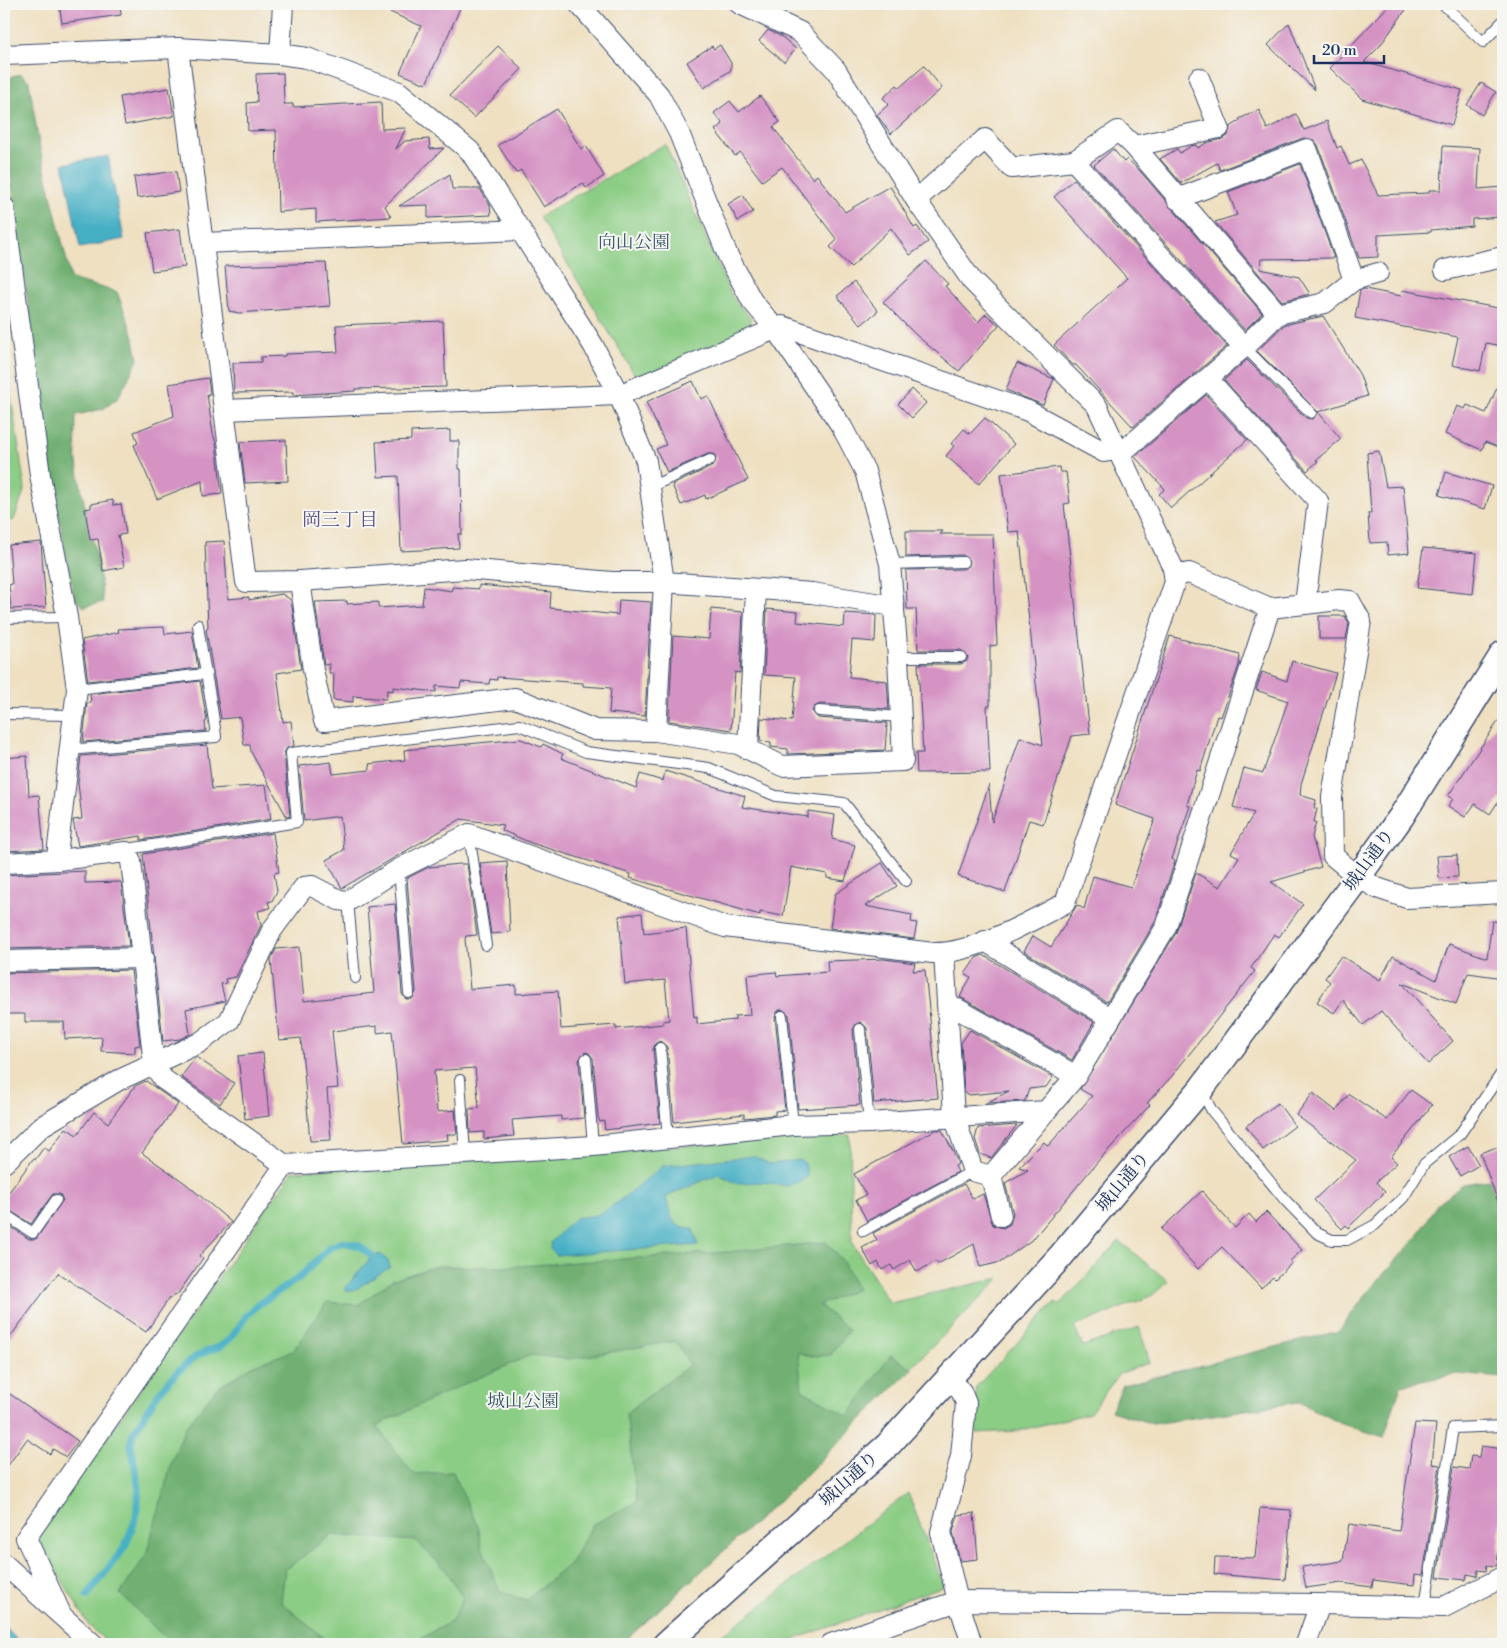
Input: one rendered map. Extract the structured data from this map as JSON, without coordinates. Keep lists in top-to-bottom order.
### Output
{
  "streets": {
    "street": ["城山通り"]
  },
  "districts": ["岡三丁目"],
  "parks": ["向山公園", "城山公園"],
  "scale_bar": "20 m"
}
